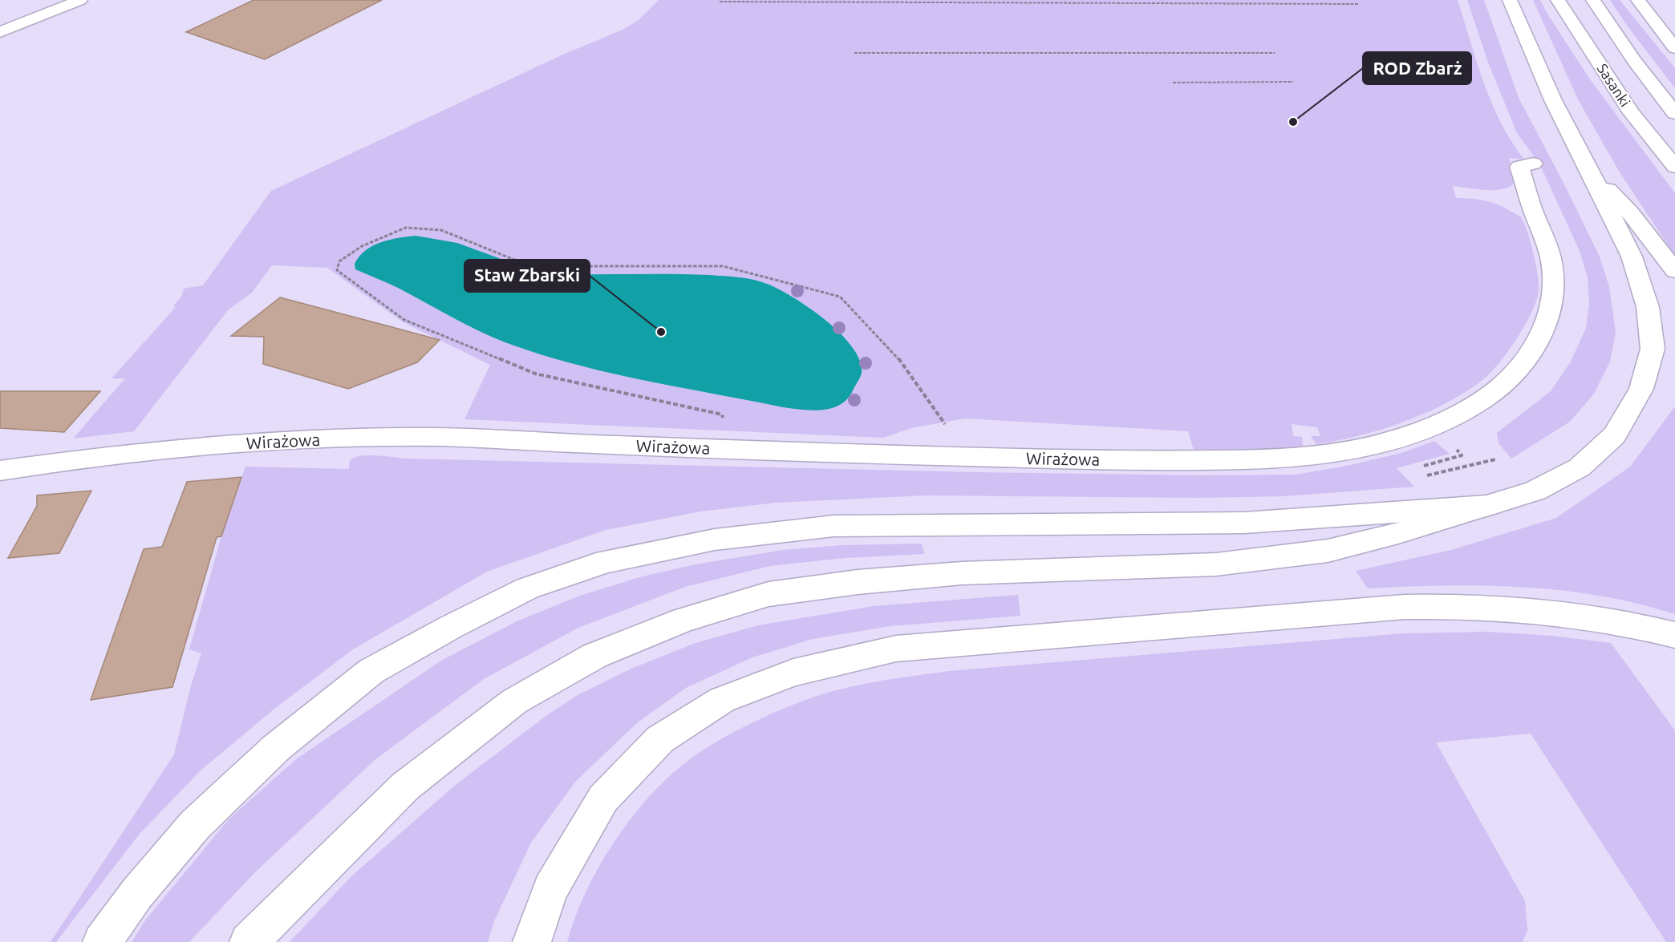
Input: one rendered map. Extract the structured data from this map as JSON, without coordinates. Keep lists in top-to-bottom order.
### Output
{
  "streets": {
    "main road": ["Sasanki", "Wirażowa"]
  },
  "places": ["ROD Zbarż", "Staw Zbarski"]
}
